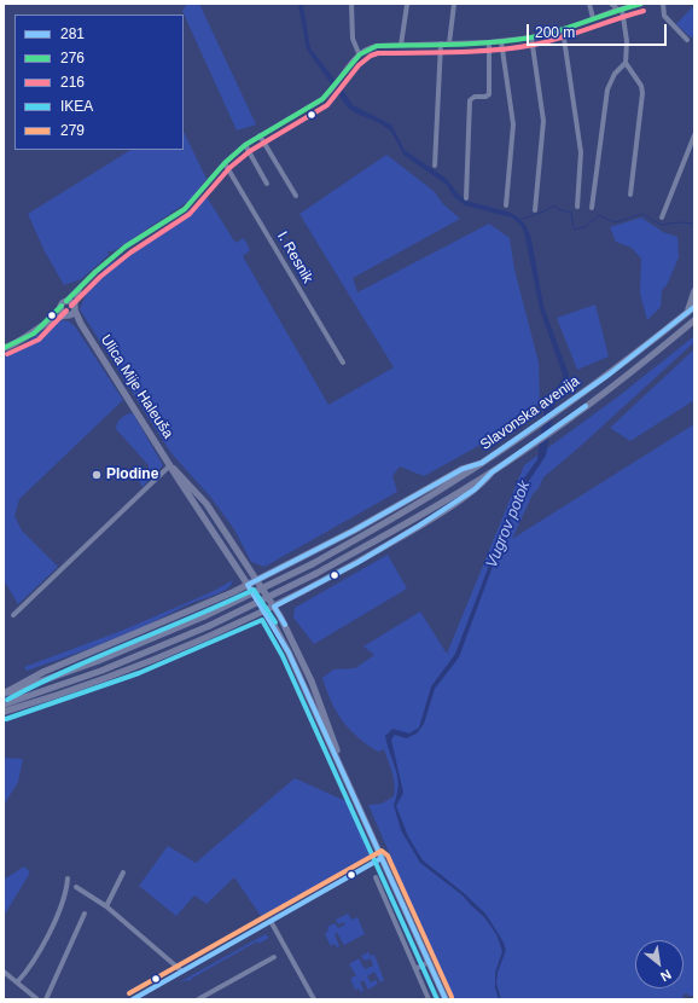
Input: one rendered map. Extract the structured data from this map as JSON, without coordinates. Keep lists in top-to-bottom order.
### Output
{
  "streets": {
    "main road": ["Ulica Mije Haleuša", "Slavonska avenija"],
    "street": ["I. Resnik"]
  },
  "water": ["Vugrov potok"],
  "places": ["Plodine"],
  "lines": [
    "transit line 276",
    "transit line 216",
    "transit line 281",
    "transit line IKEA",
    "transit line 279"
  ],
  "legend": [
    "281",
    "276",
    "216",
    "IKEA",
    "279"
  ],
  "scale_bar": "200 m",
  "north": "bottom right"
}
